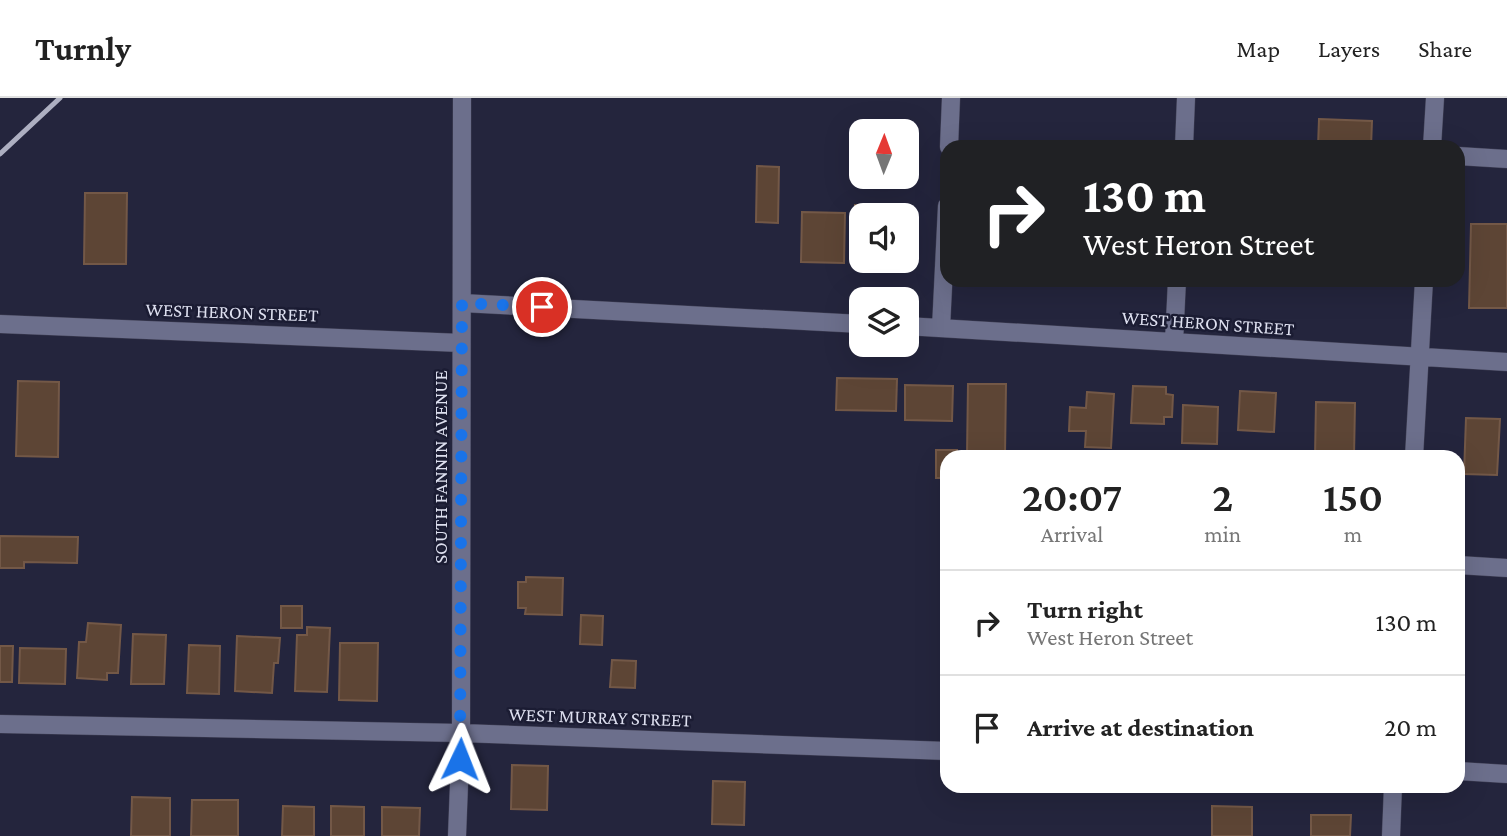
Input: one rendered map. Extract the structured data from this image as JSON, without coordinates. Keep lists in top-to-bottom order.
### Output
{
  "streets": {
    "street": ["WEST HERON STREET", "SOUTH FANNIN AVENUE", "WEST MURRAY STREET"]
  },
  "crossings": [
    ["WEST HERON STREET", "SOUTH FANNIN AVENUE"],
    ["SOUTH FANNIN AVENUE", "WEST MURRAY STREET"]
  ],
  "north": "top",
  "page": {
    "header": "Turnly",
    "nav": ["Map", "Layers", "Share"],
    "turn": ["130 m", "West Heron Street"],
    "eta": [
      "20:07",
      "Arrival",
      "2",
      "min",
      "150",
      "m"
    ],
    "list": [
      {
        "name": "Turn right",
        "note": "West Heron Street",
        "value": "130 m"
      },
      {
        "name": "Arrive at destination",
        "value": "20 m"
      }
    ]
  }
}
